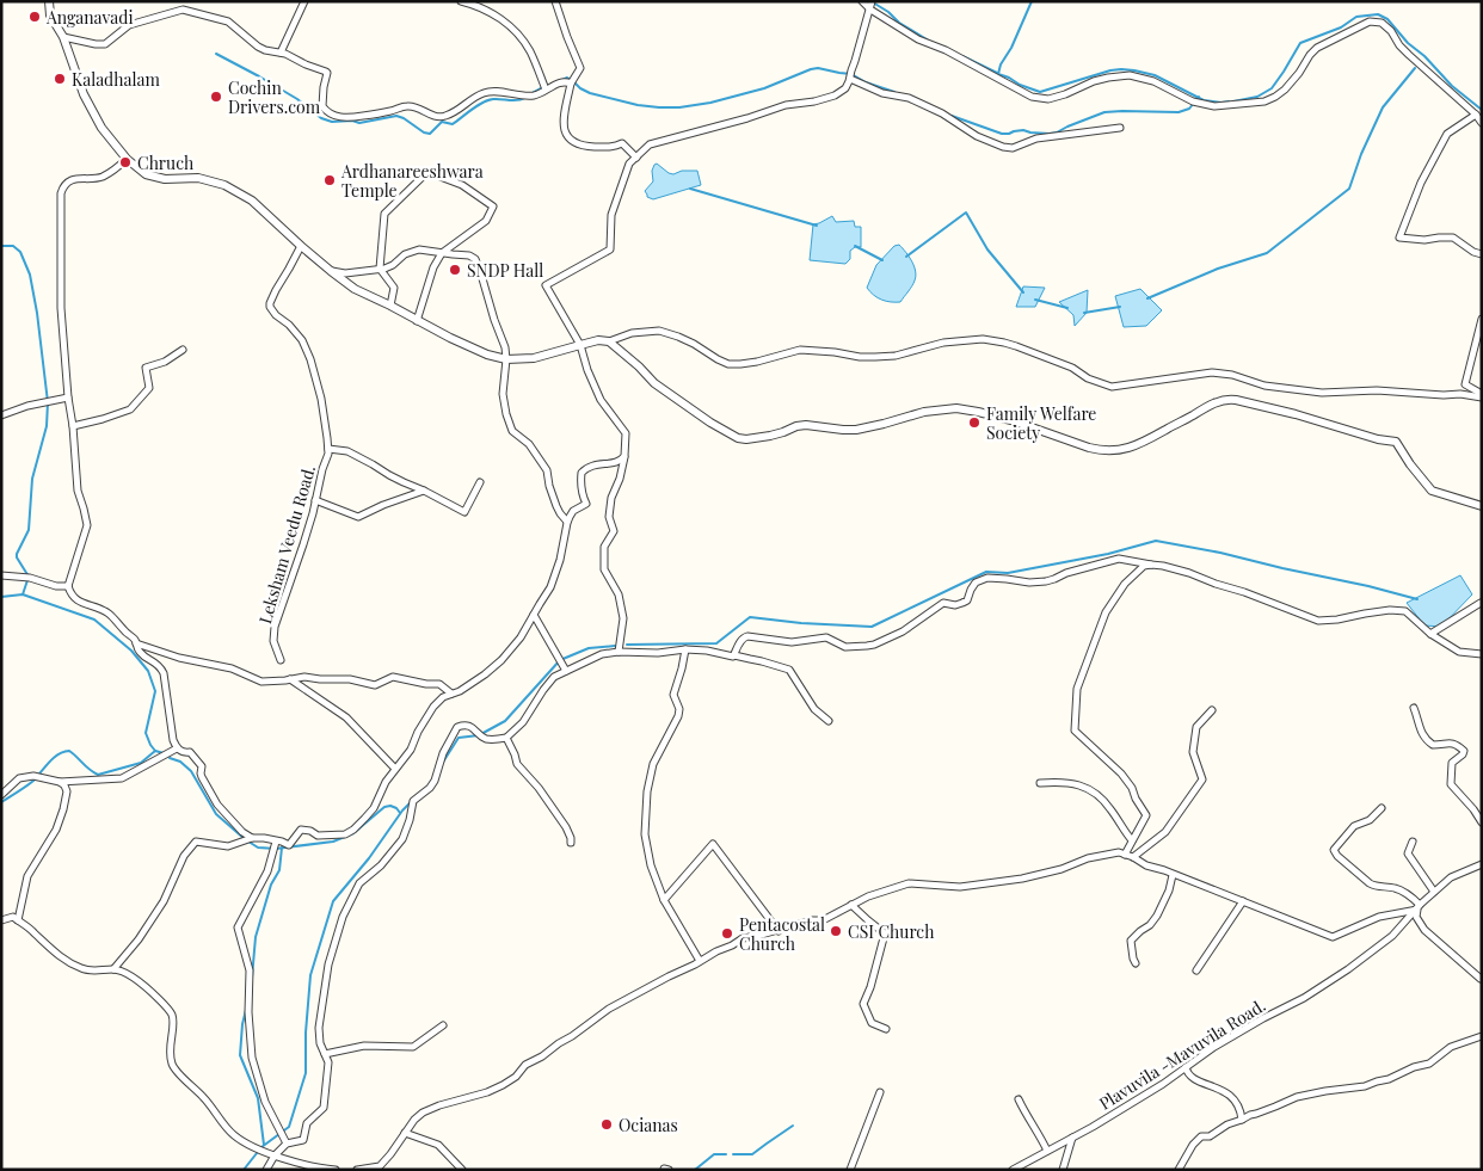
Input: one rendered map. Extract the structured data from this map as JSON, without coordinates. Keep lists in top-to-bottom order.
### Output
{
  "streets": {
    "street": ["Leksham Veedu Road.", "Plavuvila -Mavuvila Road."]
  },
  "places": [
    "Anganavadi",
    "Kaladhalam",
    "Cochin Drivers.com",
    "Chruch",
    "Ardhanareeshwara Temple",
    "SNDP Hall",
    "Family Welfare Society",
    "CSI Church",
    "Pentacostal Church",
    "Ocianas"
  ]
}
